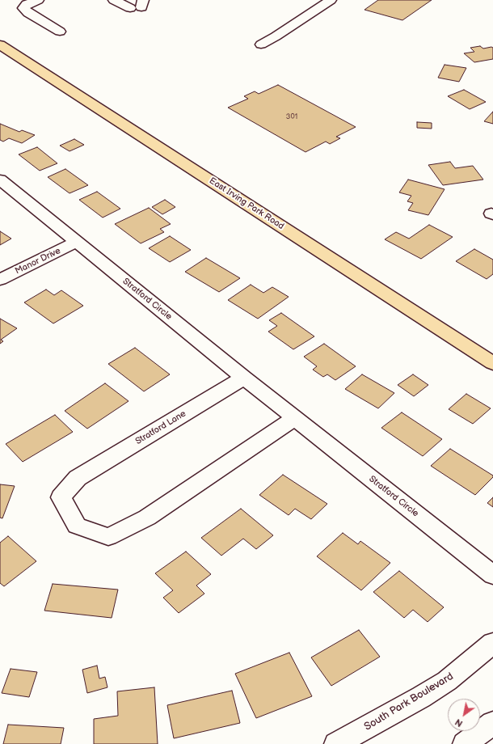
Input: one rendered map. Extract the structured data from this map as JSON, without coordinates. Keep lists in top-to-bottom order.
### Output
{
  "streets": {
    "main road": ["East Irving Park Road"],
    "street": [
      "Manor Drive",
      "Stratford Circle",
      "Stratford Lane",
      "South Park Boulevard"
    ]
  },
  "crossings": [
    ["Manor Drive", "Stratford Circle"],
    ["Stratford Circle", "Stratford Lane"]
  ],
  "house_numbers": ["301"],
  "north": "bottom left"
}
